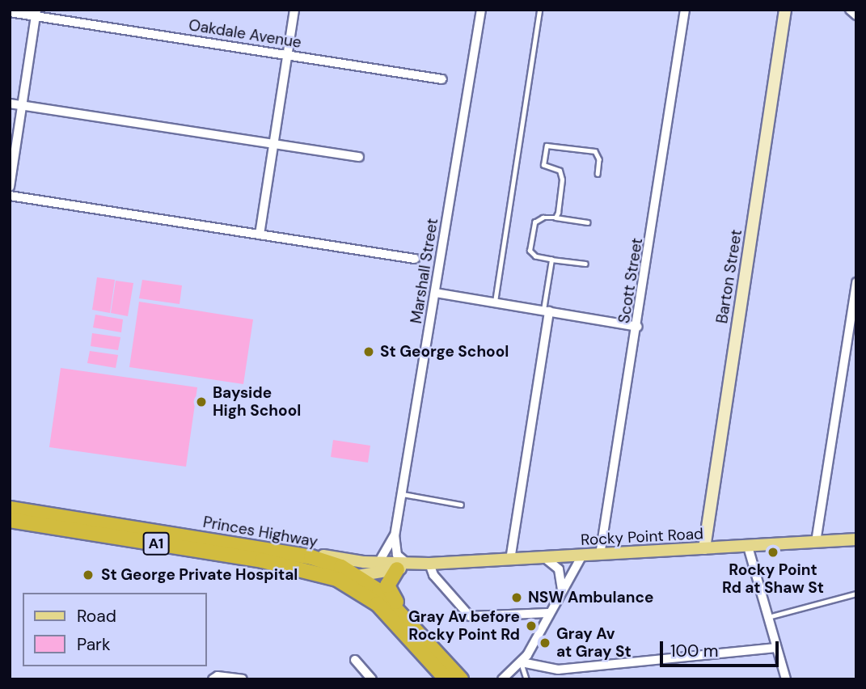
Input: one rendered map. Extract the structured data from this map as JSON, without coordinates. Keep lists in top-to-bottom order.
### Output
{
  "streets": {
    "highway": ["Princes Highway", "A1"],
    "main road": ["Rocky Point Road"],
    "street": [
      "Oakdale Avenue",
      "Marshall Street",
      "Barton Street",
      "Scott Street"
    ]
  },
  "crossings": [
    ["Marshall Street", "Rocky Point Road"],
    ["Barton Street", "Rocky Point Road"],
    ["Scott Street", "Rocky Point Road"],
    ["Princes Highway", "Rocky Point Road"]
  ],
  "places": [
    "St George School",
    "Bayside High School",
    "Rocky Point Rd at Shaw St",
    "St George Private Hospital",
    "NSW Ambulance",
    "Gray Av before Rocky Point Rd",
    "Gray Av at Gray St"
  ],
  "legend": ["Road", "Park"],
  "scale_bar": "100 m"
}
